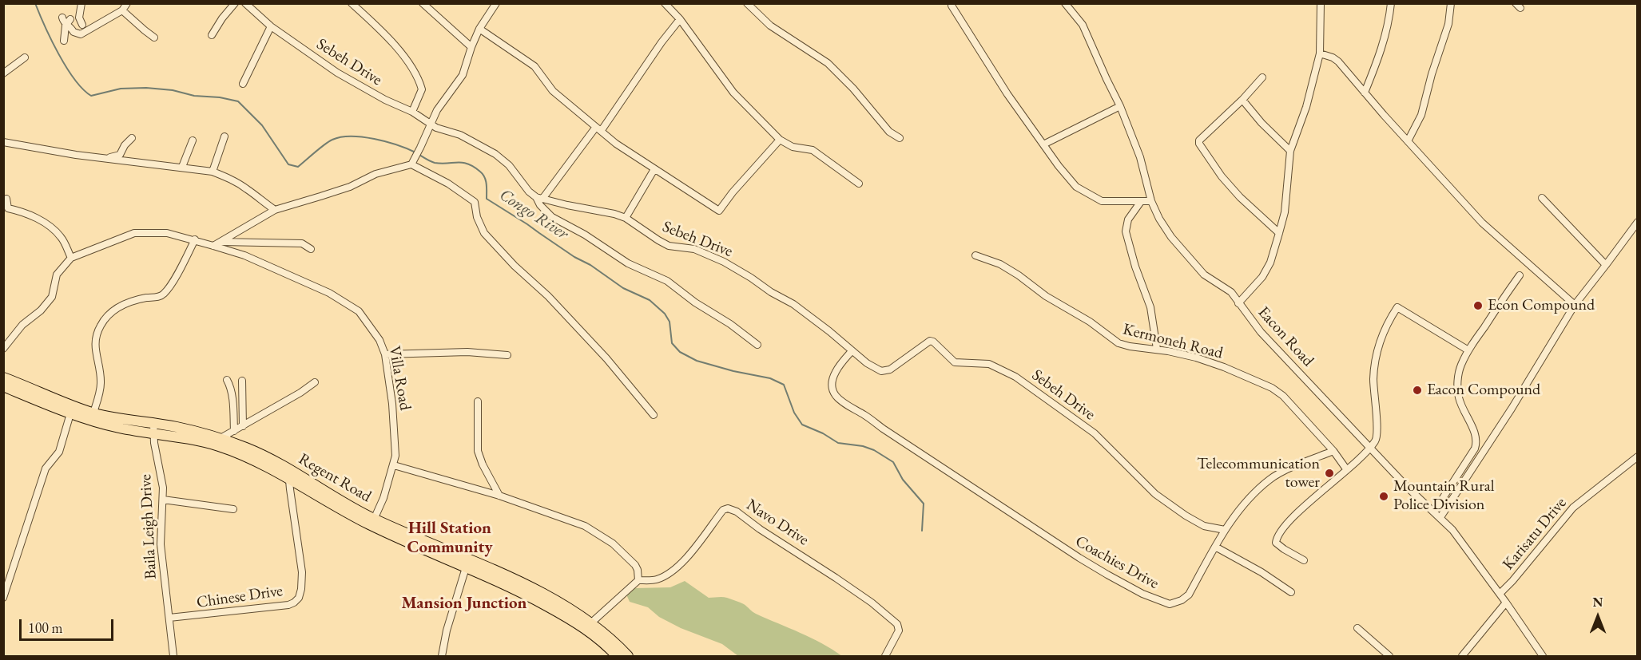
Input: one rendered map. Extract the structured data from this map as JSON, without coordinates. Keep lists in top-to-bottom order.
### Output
{
  "streets": {
    "main road": ["Regent Road"],
    "street": [
      "Sebeh Drive",
      "Eacon Road",
      "Kermoneh Road",
      "Villa Road",
      "Navo Drive",
      "Baila Leigh Drive",
      "Karisatu Drive",
      "Coachies Drive",
      "Chinese Drive"
    ]
  },
  "crossings": [
    ["Sebeh Drive", "Coachies Drive"],
    ["Eacon Road", "Karisatu Drive"],
    ["Kermoneh Road", "Coachies Drive"],
    ["Villa Road", "Regent Road"],
    ["Regent Road", "Baila Leigh Drive"],
    ["Regent Road", "Chinese Drive"],
    ["Baila Leigh Drive", "Chinese Drive"]
  ],
  "districts": ["Hill Station Community", "Mansion Junction"],
  "water": ["Congo River"],
  "places": [
    "Econ Compound",
    "Eacon Compound",
    "Telecommunication tower",
    "Mountain Rural Police Division"
  ],
  "scale_bar": "100 m",
  "north": "top"
}
